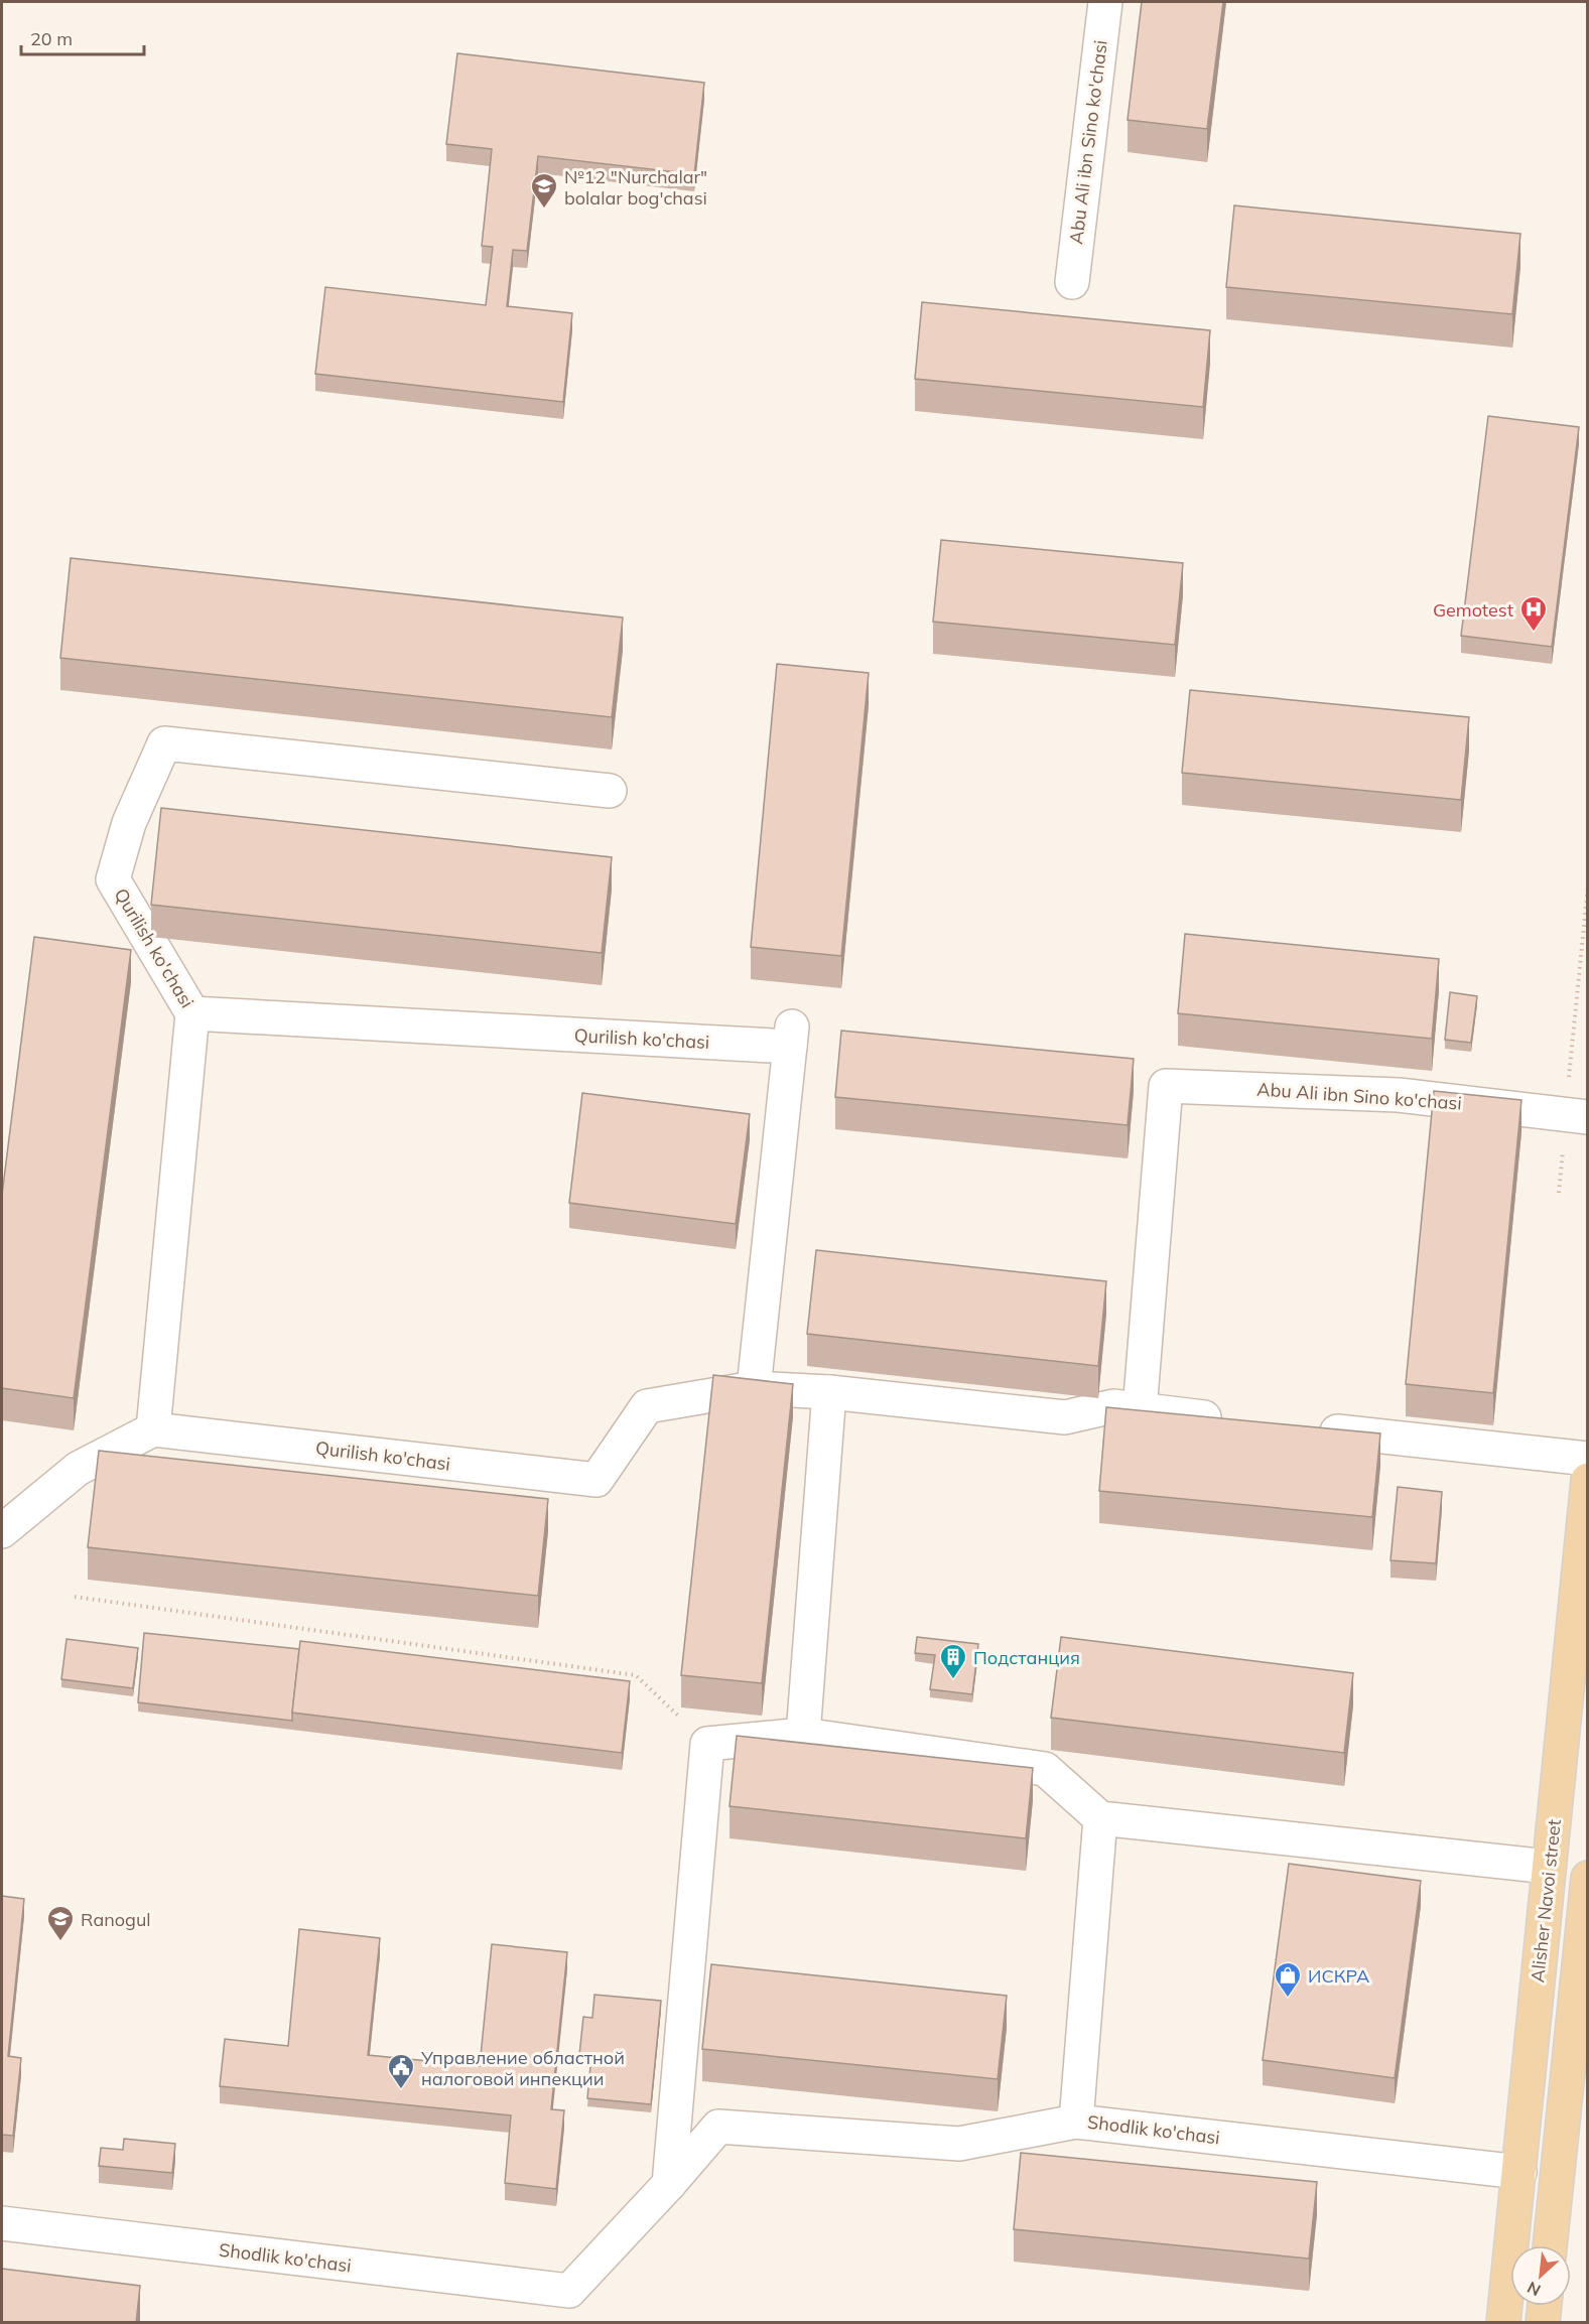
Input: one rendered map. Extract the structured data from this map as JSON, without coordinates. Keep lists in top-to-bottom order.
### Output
{
  "streets": {
    "main road": ["Alisher Navoi street"],
    "street": ["Abu Ali ibn Sino ko'chasi", "Qurilish ko'chasi", "Shodlik ko'chasi"]
  },
  "crossings": [
    ["Alisher Navoi street", "Shodlik ko'chasi"]
  ],
  "places": {
    "school or university": ["№12 \"Nurchalar\" bolalar bog'chasi", "Ranogul"],
    "hospital": ["Gemotest"],
    "building": ["Подстанция"],
    "shop": ["ИСКРА"],
    "public building": ["Управление областной налоговой инпекции"]
  },
  "scale_bar": "20 m",
  "north": "bottom left"
}
